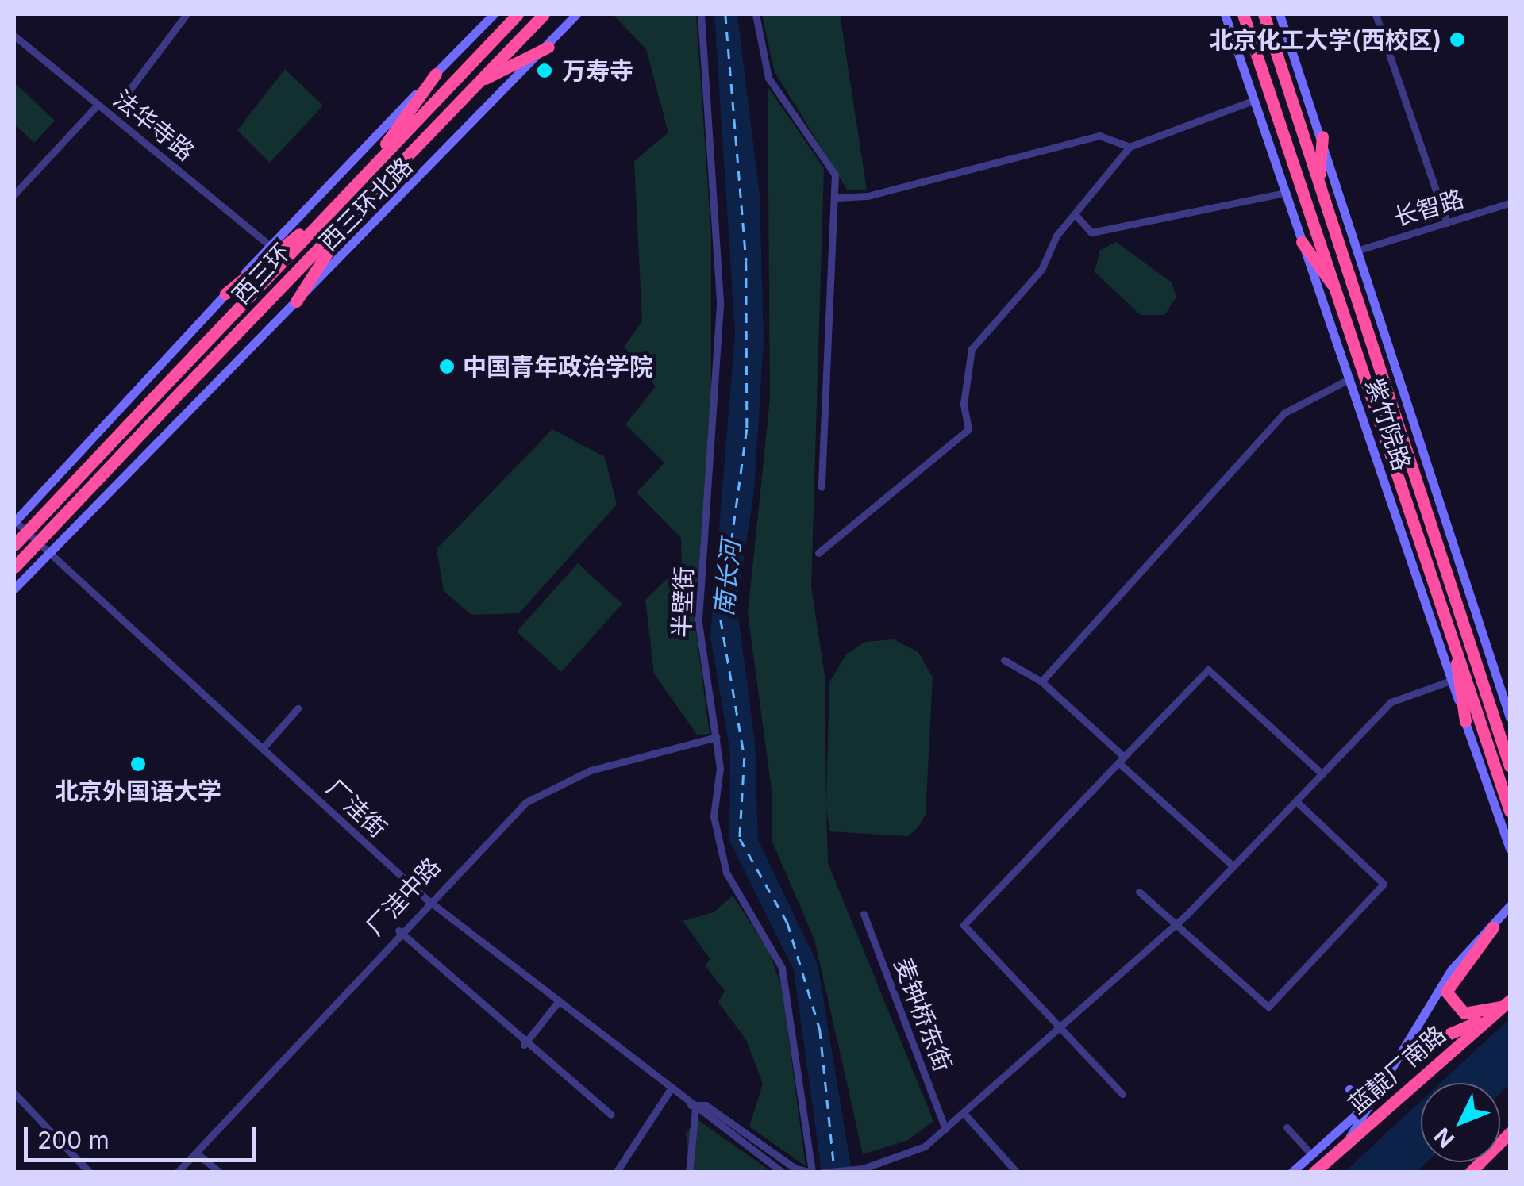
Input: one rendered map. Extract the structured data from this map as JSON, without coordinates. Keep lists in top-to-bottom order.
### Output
{
  "streets": {
    "highway": ["西三环", "紫竹院路", "蓝靛厂南路"],
    "street": [
      "法华寺路",
      "西三环北路",
      "长智路",
      "半壁街",
      "厂洼街",
      "厂洼中路",
      "麦钟桥东街"
    ]
  },
  "crossings": [
    ["法华寺路", "西三环北路"],
    ["西三环北路", "厂洼街"],
    ["长智路", "紫竹院路"],
    ["半壁街", "厂洼中路"],
    ["厂洼街", "厂洼中路"]
  ],
  "water": ["南长河"],
  "places": [
    "北京化工大学(西校区)",
    "万寿寺",
    "中国青年政治学院",
    "北京外国语大学"
  ],
  "scale_bar": "200 m",
  "north": "bottom left"
}
